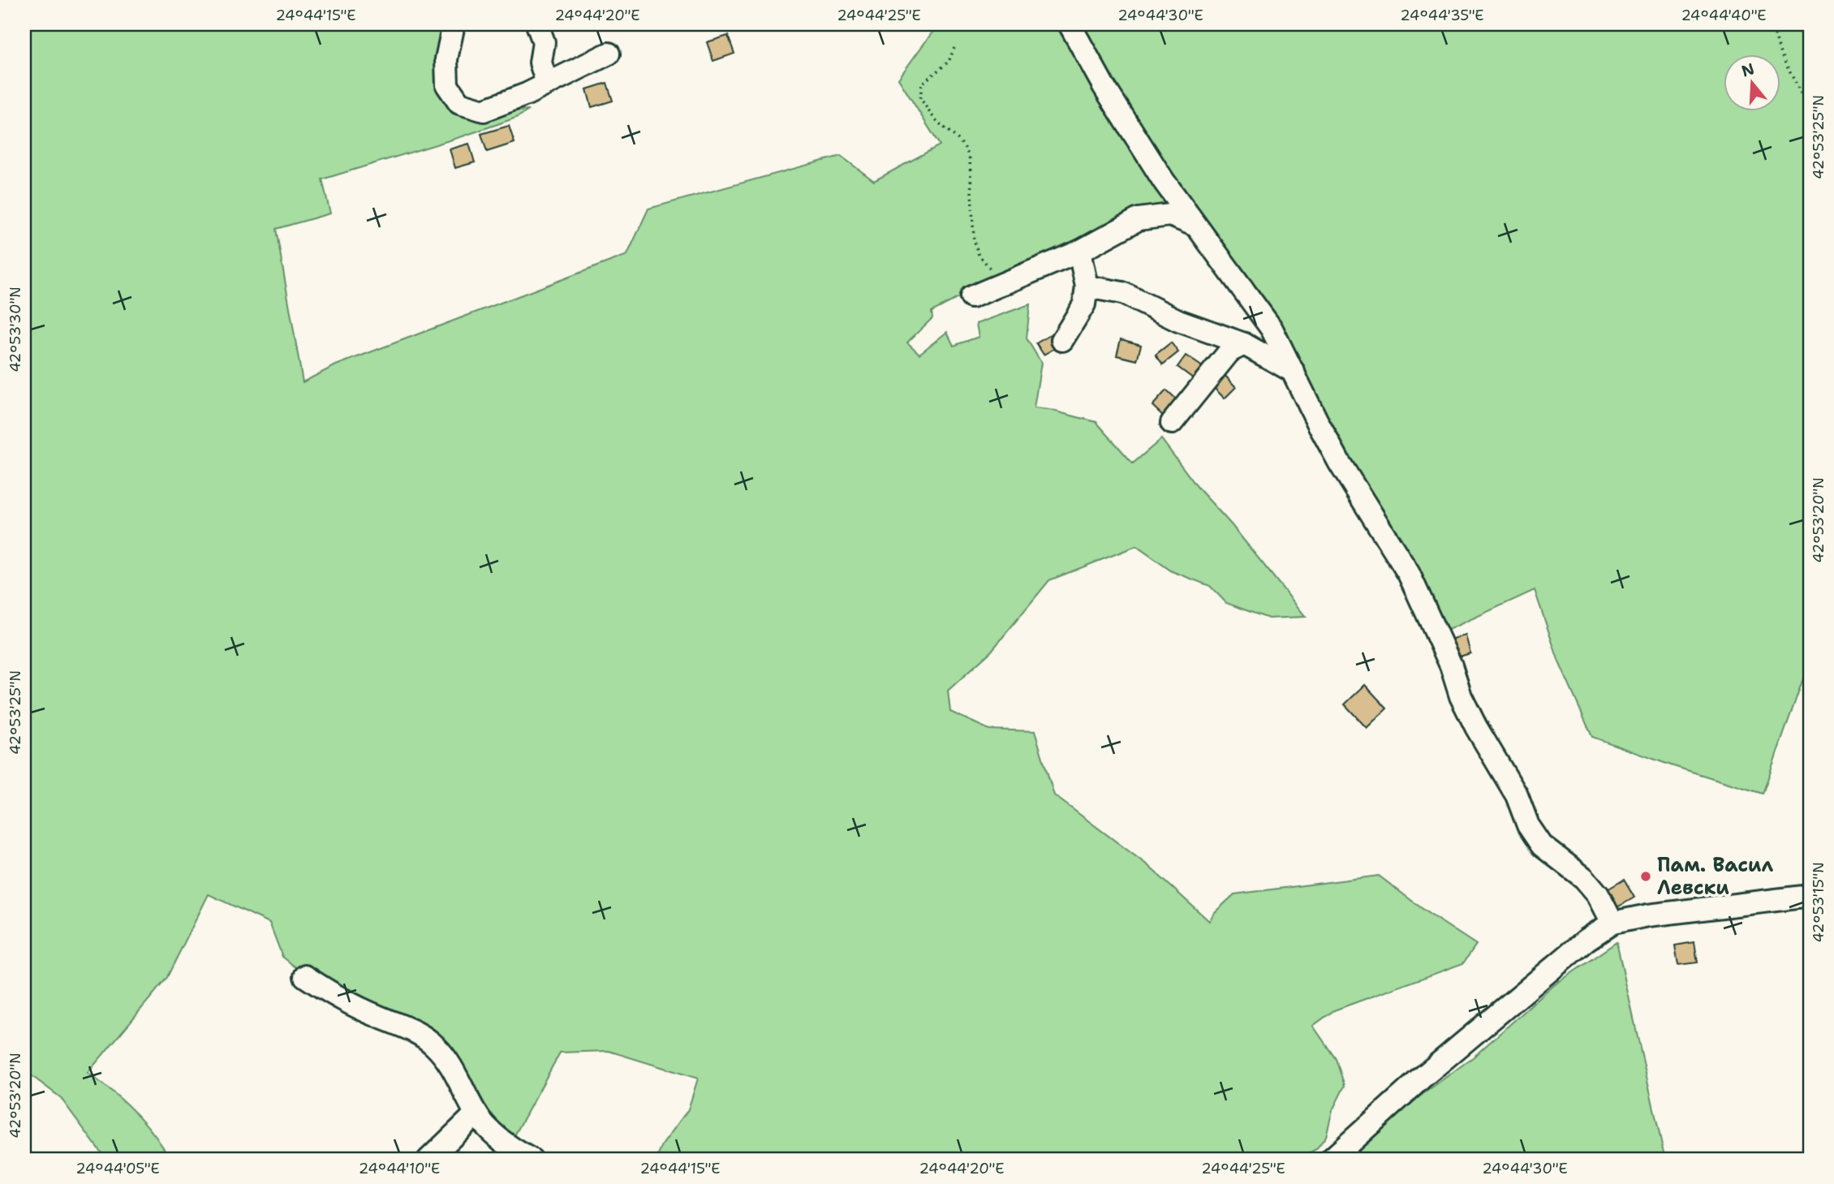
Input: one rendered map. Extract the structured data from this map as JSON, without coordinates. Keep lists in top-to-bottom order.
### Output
{
  "places": ["Пам. Васил Левски"],
  "north": "top",
  "coordinates": [
    "24°44'15\"E",
    "24°44'20\"E",
    "24°44'25\"E",
    "24°44'30\"E",
    "24°44'35\"E",
    "24°44'40\"E",
    "42°53'25\"N",
    "42°53'30\"N",
    "42°53'20\"N",
    "42°53'15\"N",
    "24°44'05\"E",
    "24°44'10\"E"
  ]
}
